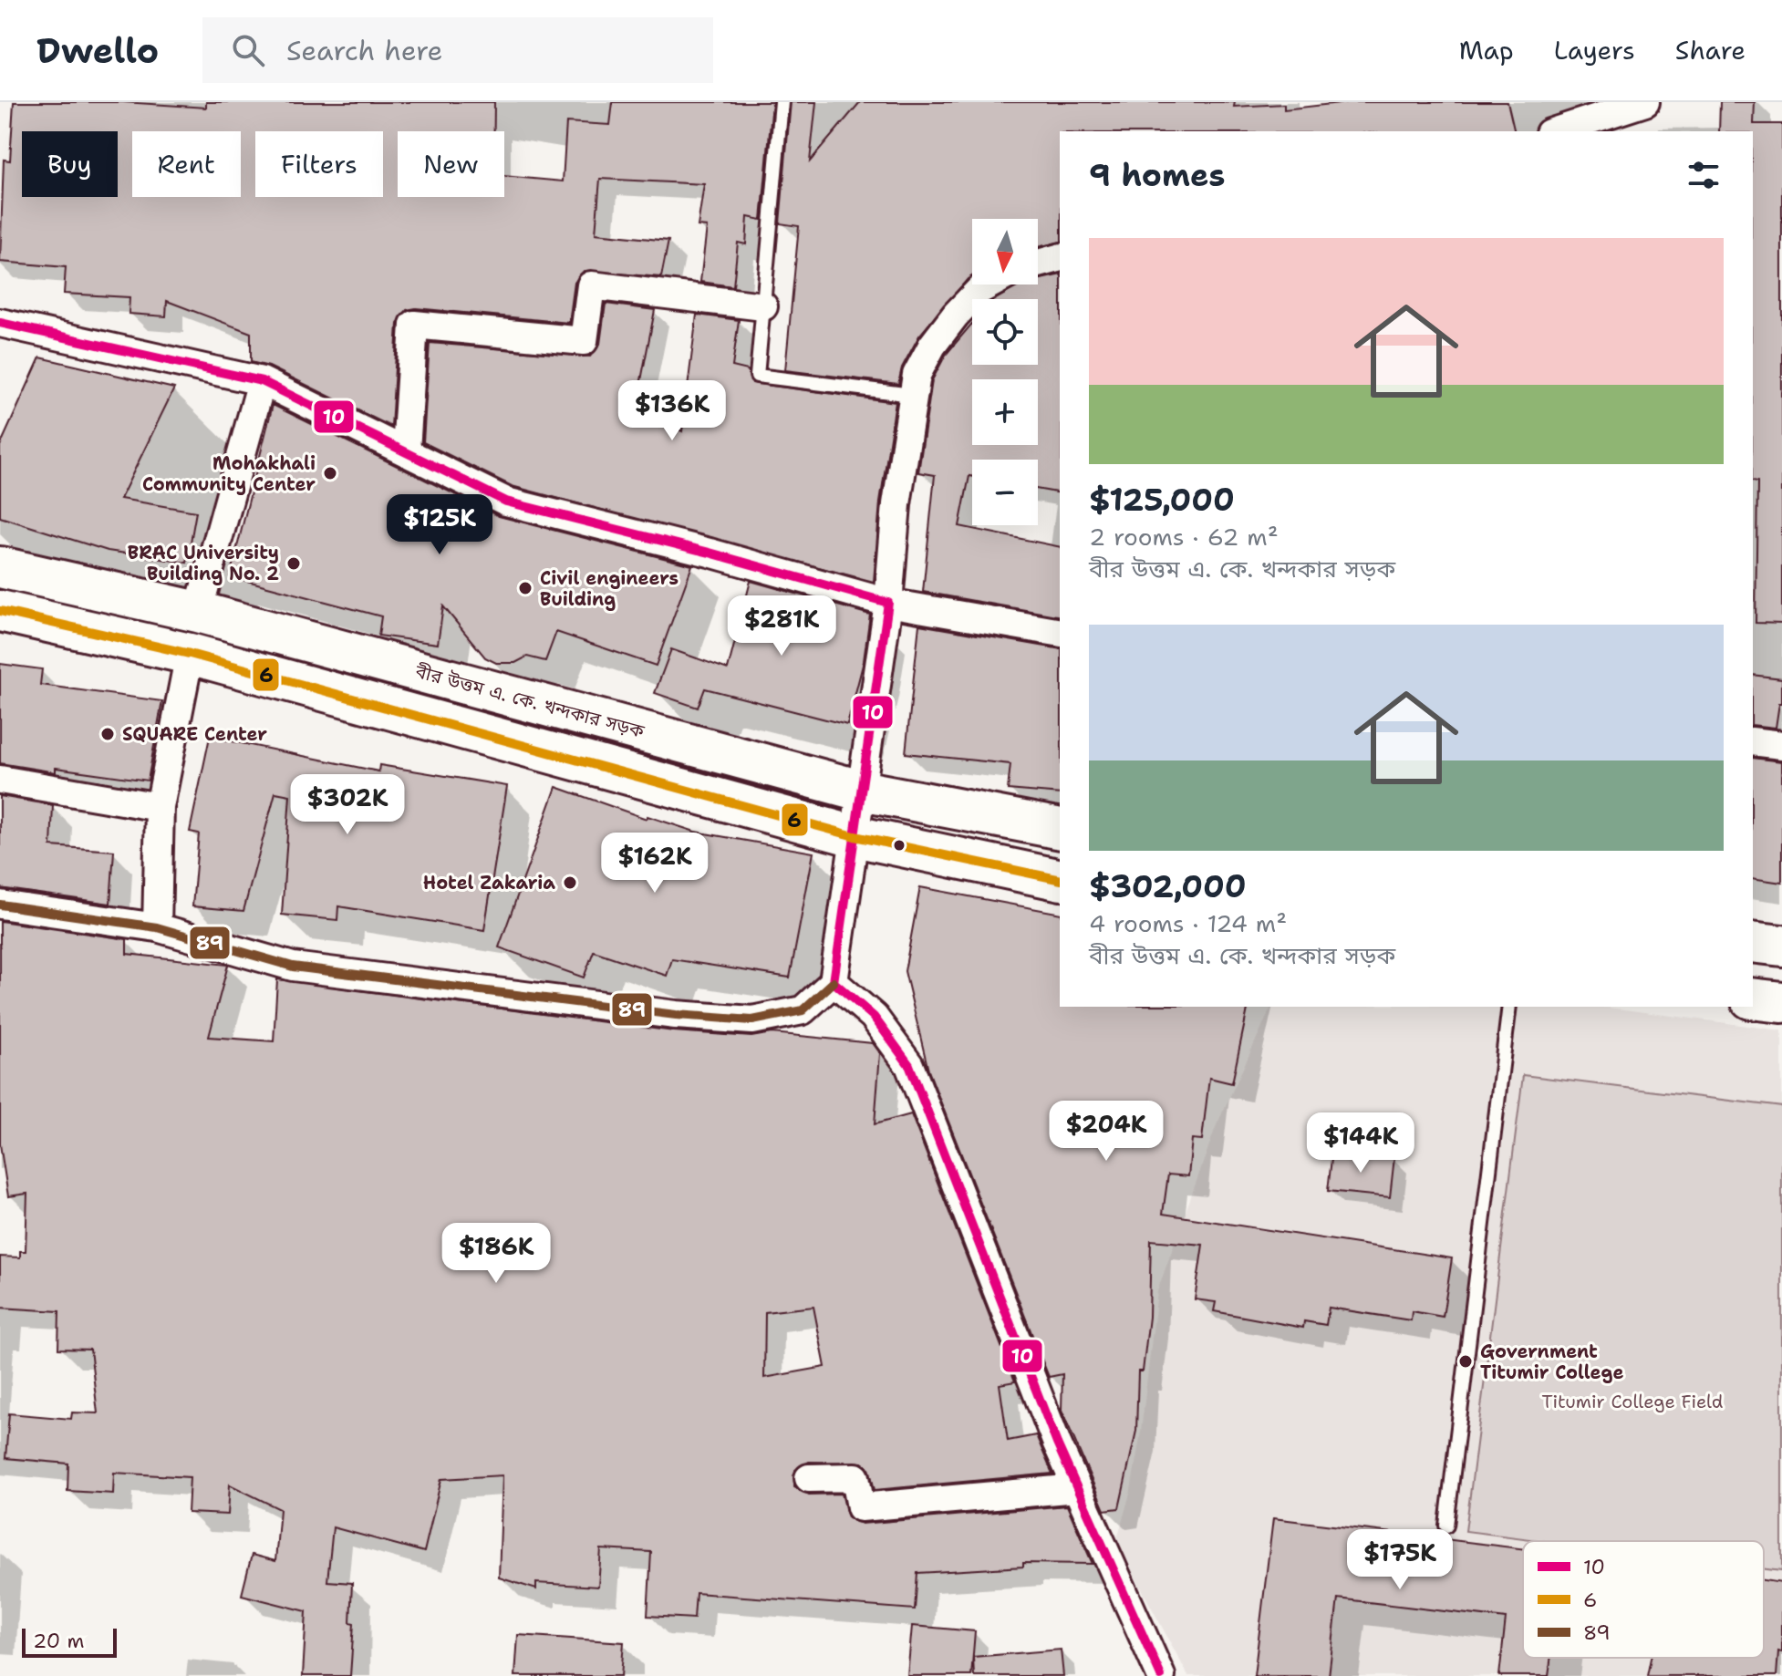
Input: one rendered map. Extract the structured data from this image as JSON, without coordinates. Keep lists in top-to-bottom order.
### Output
{
  "streets": {
    "main road": ["বীর উত্তম এ. কে. খন্দকার সড়ক"]
  },
  "parks": ["Titumir College Field"],
  "places": [
    "Mohakhali Community Center",
    "BRAC University Building No. 2",
    "Civil engineers Building",
    "SQUARE Center",
    "Hotel Zakaria",
    "Government Titumir College"
  ],
  "lines": ["transit line 10", "transit line 6", "transit line 89"],
  "legend": ["10", "6", "89"],
  "scale_bar": "20 m",
  "north": "bottom",
  "page": {
    "header": "Dwello",
    "search": "Search here",
    "nav": ["Map", "Layers", "Share"],
    "chip": [
      "Buy",
      "Rent",
      "Filters",
      "New"
    ],
    "heading": "9 homes",
    "map_buttons": ["+", "−"],
    "list": [
      {
        "name": "$125,000",
        "note": "2 rooms · 62 m² · বীর উত্তম এ. কে. খন্দকার সড়ক"
      },
      {
        "name": "$302,000",
        "note": "4 rooms · 124 m² · বীর উত্তম এ. কে. খন্দকার সড়ক"
      }
    ],
    "price": [
      "$136K",
      "$125K",
      "$281K",
      "$302K",
      "$162K",
      "$204K",
      "$144K",
      "$186K",
      "$175K"
    ],
    "scale": "20 m"
  }
}
